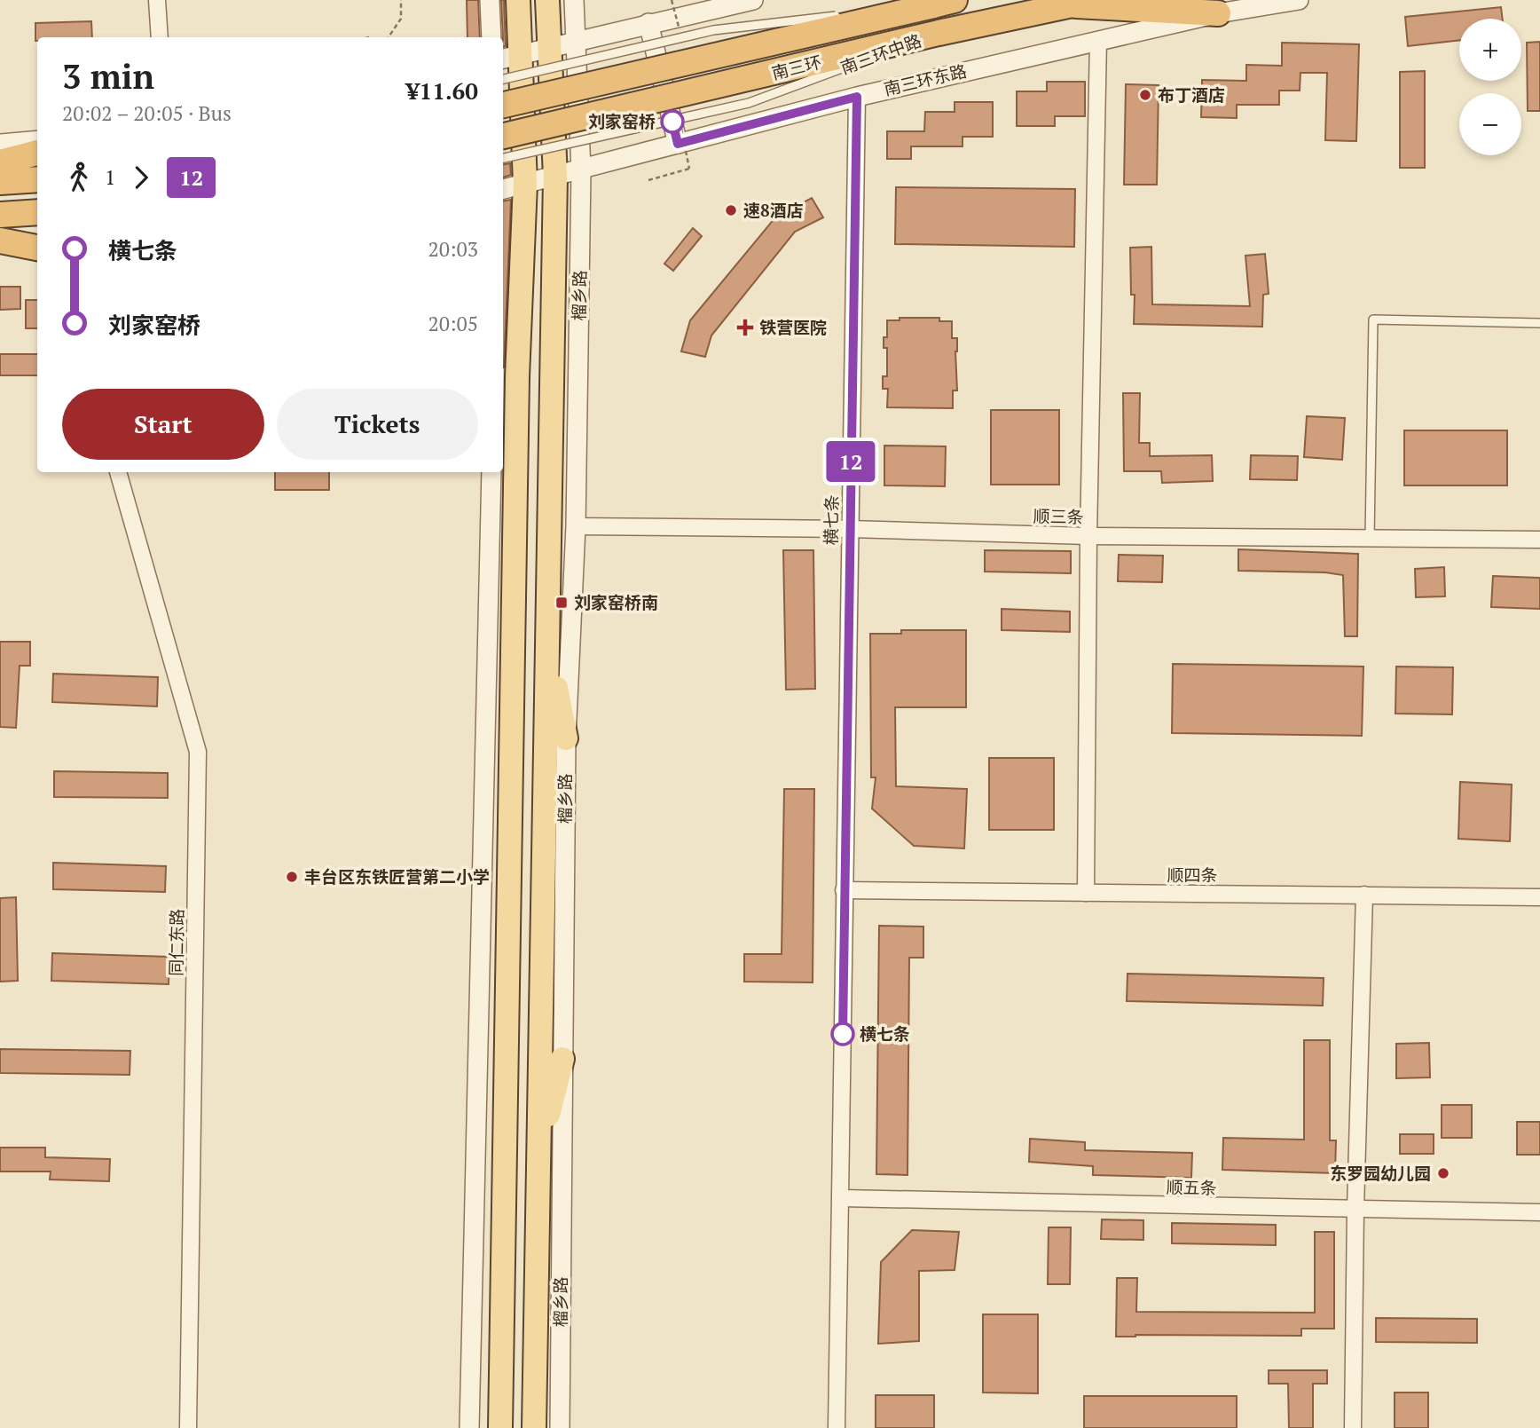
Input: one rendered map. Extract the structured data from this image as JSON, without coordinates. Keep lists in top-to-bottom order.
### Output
{
  "streets": {
    "highway": ["南三环"],
    "main road": ["榴乡路"],
    "street": [
      "南三环东路",
      "顺三条",
      "横七条",
      "顺四条",
      "同仁东路",
      "顺五条"
    ],
    "lane": ["南三环中路"]
  },
  "crossings": [
    ["南三环中路", "南三环"],
    ["南三环", "南三环东路"],
    ["南三环东路", "榴乡路"],
    ["南三环东路", "横七条"],
    ["榴乡路", "顺三条"],
    ["顺三条", "横七条"],
    ["横七条", "顺四条"],
    ["横七条", "顺五条"]
  ],
  "places": {
    "other": [
      "布丁酒店",
      "刘家窑桥",
      "速8酒店",
      "丰台区东铁匠营第二小学",
      "横七条",
      "东罗园幼儿园"
    ],
    "health": ["铁营医院"],
    "transit": ["刘家窑桥南"]
  },
  "lines": ["bus line 12"],
  "page": {
    "on_map": "12",
    "map_buttons": ["+", "−"],
    "heading": ["3 min", "20:02 – 20:05 · Bus", "¥11.60"],
    "legs": ["1", "12"],
    "list": [
      {
        "name": "横七条",
        "value": "20:03"
      },
      {
        "name": "刘家窑桥",
        "value": "20:05"
      }
    ],
    "buttons": ["Start", "Tickets"]
  }
}
